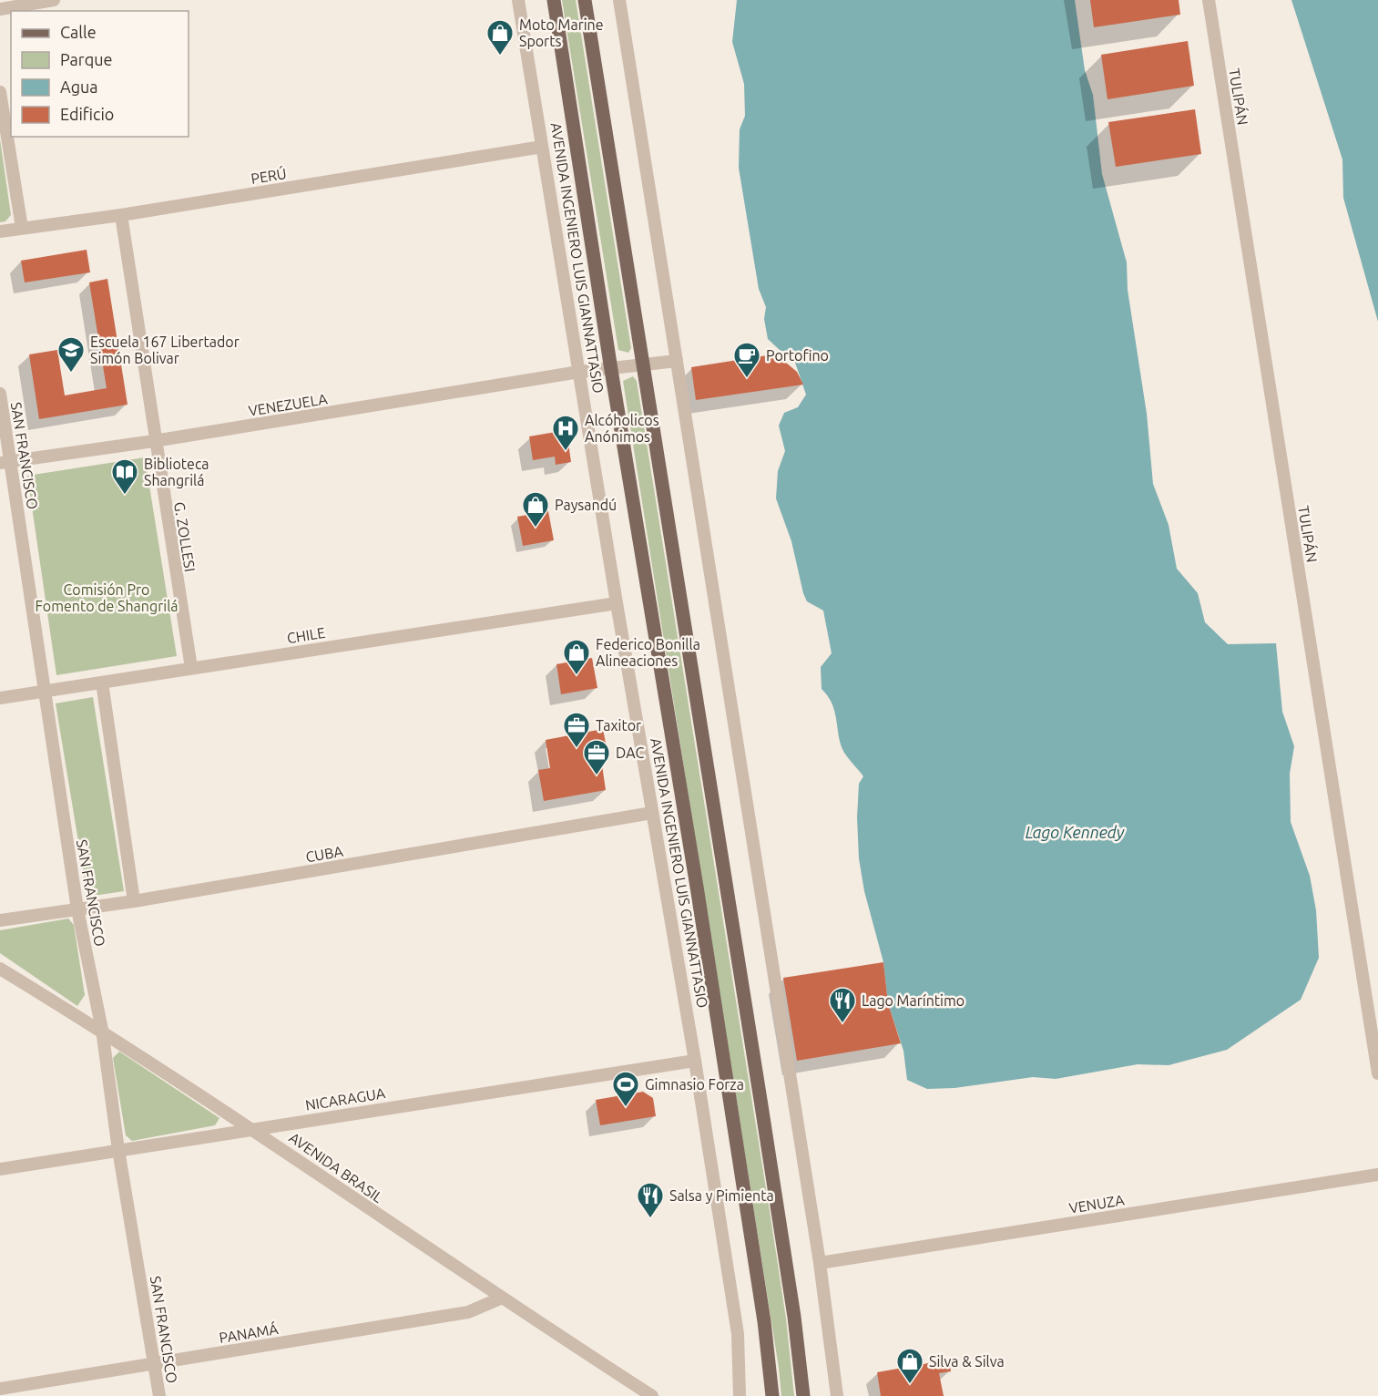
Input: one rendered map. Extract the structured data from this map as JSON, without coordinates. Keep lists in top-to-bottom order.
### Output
{
  "streets": {
    "main road": ["AVENIDA INGENIERO LUIS GIANNATTASIO"],
    "street": [
      "TULIPÁN",
      "PERÚ",
      "VENEZUELA",
      "SAN FRANCISCO",
      "G. ZOLLESI",
      "CHILE",
      "CUBA",
      "NICARAGUA",
      "AVENIDA BRASIL",
      "VENUZA",
      "PANAMÁ"
    ]
  },
  "crossings": [
    ["PERÚ", "AVENIDA INGENIERO LUIS GIANNATTASIO"],
    ["PERÚ", "G. ZOLLESI"],
    ["AVENIDA INGENIERO LUIS GIANNATTASIO", "VENEZUELA"],
    ["AVENIDA INGENIERO LUIS GIANNATTASIO", "CHILE"],
    ["AVENIDA INGENIERO LUIS GIANNATTASIO", "CUBA"],
    ["AVENIDA INGENIERO LUIS GIANNATTASIO", "NICARAGUA"],
    ["VENEZUELA", "SAN FRANCISCO"],
    ["VENEZUELA", "G. ZOLLESI"],
    ["SAN FRANCISCO", "CHILE"],
    ["SAN FRANCISCO", "CUBA"],
    ["SAN FRANCISCO", "NICARAGUA"],
    ["SAN FRANCISCO", "AVENIDA BRASIL"],
    ["SAN FRANCISCO", "PANAMÁ"],
    ["G. ZOLLESI", "CHILE"],
    ["NICARAGUA", "AVENIDA BRASIL"],
    ["AVENIDA BRASIL", "PANAMÁ"]
  ],
  "water": ["Lago Kennedy"],
  "parks": ["Comisión Pro Fomento de Shangrilá"],
  "places": {
    "shop": [
      "Moto Marine Sports",
      "Paysandú",
      "Federico Bonilla Alineaciones",
      "Silva & Silva"
    ],
    "school or university": ["Escuela 167 Libertador Simón Bolivar"],
    "cafe": ["Portofino"],
    "hospital": ["Alcóholicos Anónimos"],
    "library": ["Biblioteca Shangrilá"],
    "office": ["Taxitor", "DAC"],
    "restaurant": ["Lago Maríntimo", "Salsa y Pimienta"],
    "sports": ["Gimnasio Forza"]
  },
  "legend": [
    "Calle",
    "Parque",
    "Agua",
    "Edificio"
  ]
}
